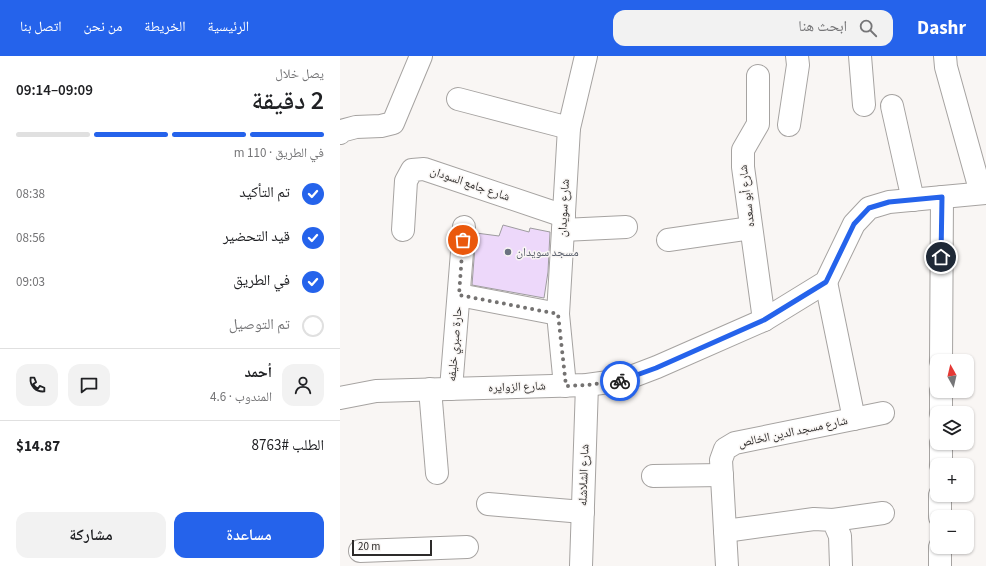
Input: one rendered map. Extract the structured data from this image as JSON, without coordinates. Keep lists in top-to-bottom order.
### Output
{
  "streets": {
    "street": [
      "شارع جامع السودان",
      "شارع أبو سعده",
      "شارع سويدان",
      "حارة صبري خليفه",
      "شارع الزوايره",
      "شارع مسجد الدين الخالص",
      "شارع الشلاشله"
    ]
  },
  "crossings": [
    ["شارع جامع السودان", "شارع سويدان"],
    ["شارع أبو سعده", "شارع الزوايره"],
    ["شارع سويدان", "شارع الزوايره"],
    ["حارة صبري خليفه", "شارع الزوايره"],
    ["شارع الزوايره", "شارع الشلاشله"]
  ],
  "places": ["مسجد سويدان"],
  "scale_bar": "20 m",
  "north": "top",
  "page": {
    "header": "Dashr",
    "search": "ابحث هنا",
    "nav": [
      "الرئيسية",
      "الخريطة",
      "من نحن",
      "اتصل بنا"
    ],
    "heading": ["2 دقيقة", "يصل خلال", "09:09–09:14"],
    "panel": [
      "أحمد",
      "المندوب · 4.6",
      "الطلب #8763",
      "$14.87"
    ],
    "bar": "في الطريق · 110 m",
    "list": [
      ["تم التأكيد", "08:38"],
      ["قيد التحضير", "08:56"],
      ["في الطريق", "09:03"],
      "تم التوصيل"
    ],
    "map_buttons": ["+", "−"],
    "buttons": ["مساعدة", "مشاركة"],
    "scale": "20 m"
  }
}
